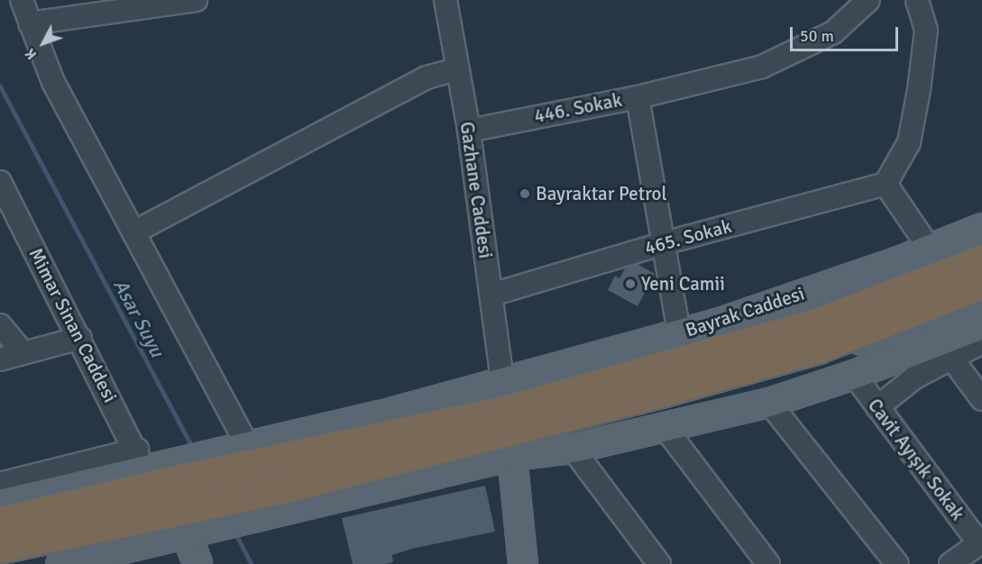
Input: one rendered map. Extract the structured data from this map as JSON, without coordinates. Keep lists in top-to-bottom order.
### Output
{
  "streets": {
    "main road": ["Bayrak Caddesi"],
    "street": [
      "446. Sokak",
      "Gazhane Caddesi",
      "465. Sokak",
      "Mimar Sinan Caddesi",
      "Cavit Ayışık Sokak"
    ]
  },
  "crossings": [
    ["446. Sokak", "Gazhane Caddesi"],
    ["446. Sokak", "465. Sokak"],
    ["446. Sokak", "Bayrak Caddesi"],
    ["Gazhane Caddesi", "465. Sokak"],
    ["Gazhane Caddesi", "Bayrak Caddesi"],
    ["Bayrak Caddesi", "Mimar Sinan Caddesi"]
  ],
  "water": ["Asar Suyu"],
  "places": ["Bayraktar Petrol", "Yeni Camii"],
  "scale_bar": "50 m",
  "north": "bottom left"
}
